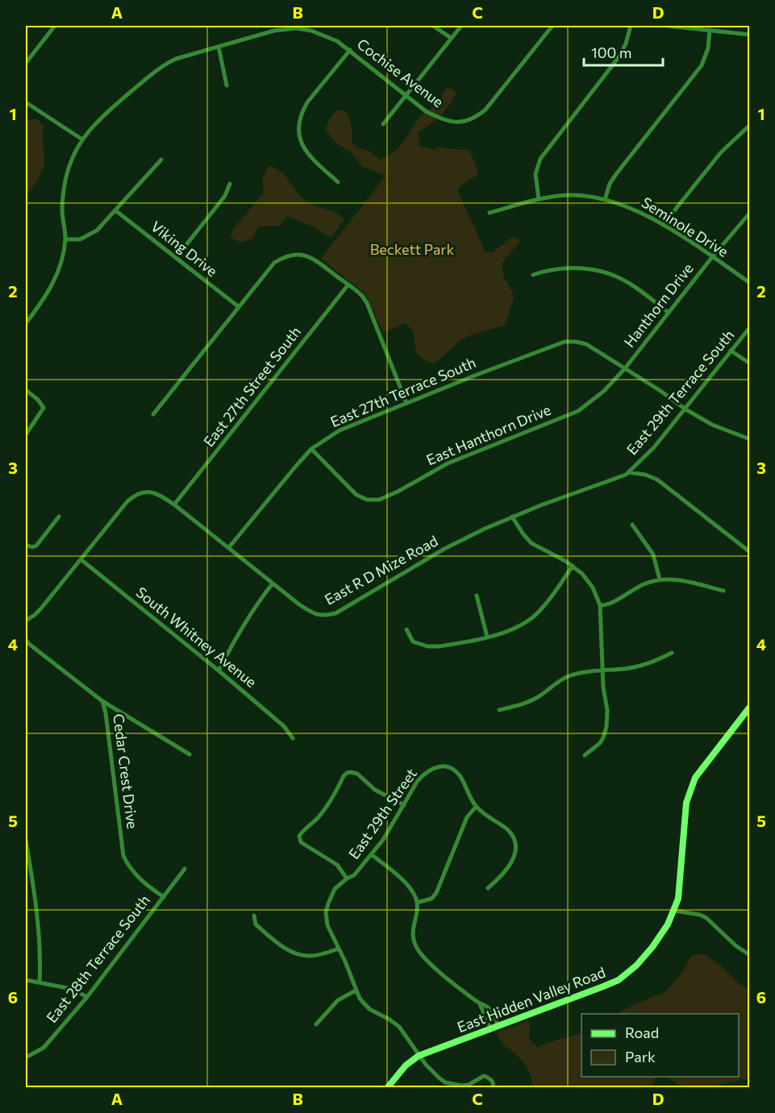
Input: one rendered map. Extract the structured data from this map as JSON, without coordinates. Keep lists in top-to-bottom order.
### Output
{
  "streets": {
    "main road": ["East Hidden Valley Road"],
    "street": [
      "Cochise Avenue",
      "Seminole Drive",
      "Viking Drive",
      "Hanthorn Drive",
      "East 27th Street South",
      "East 27th Terrace South",
      "East 29th Terrace South",
      "East Hanthorn Drive",
      "East R D Mize Road",
      "South Whitney Avenue",
      "Cedar Crest Drive",
      "East 29th Street",
      "East 28th Terrace South"
    ]
  },
  "crossings": [
    ["Seminole Drive", "Hanthorn Drive"],
    ["Hanthorn Drive", "East 27th Terrace South"],
    ["Hanthorn Drive", "East Hanthorn Drive"],
    ["East 27th Street South", "East R D Mize Road"],
    ["East 27th Terrace South", "East 29th Terrace South"],
    ["East 27th Terrace South", "East Hanthorn Drive"],
    ["East 27th Terrace South", "East R D Mize Road"],
    ["East 29th Terrace South", "East R D Mize Road"],
    ["East R D Mize Road", "South Whitney Avenue"],
    ["Cedar Crest Drive", "East 28th Terrace South"]
  ],
  "parks": ["Beckett Park"],
  "legend": ["Road", "Park"],
  "scale_bar": "100 m",
  "grid": {
    "columns": [
      "A",
      "B",
      "C",
      "D"
    ],
    "rows": [
      "1",
      "2",
      "3",
      "4",
      "5",
      "6"
    ]
  }
}
